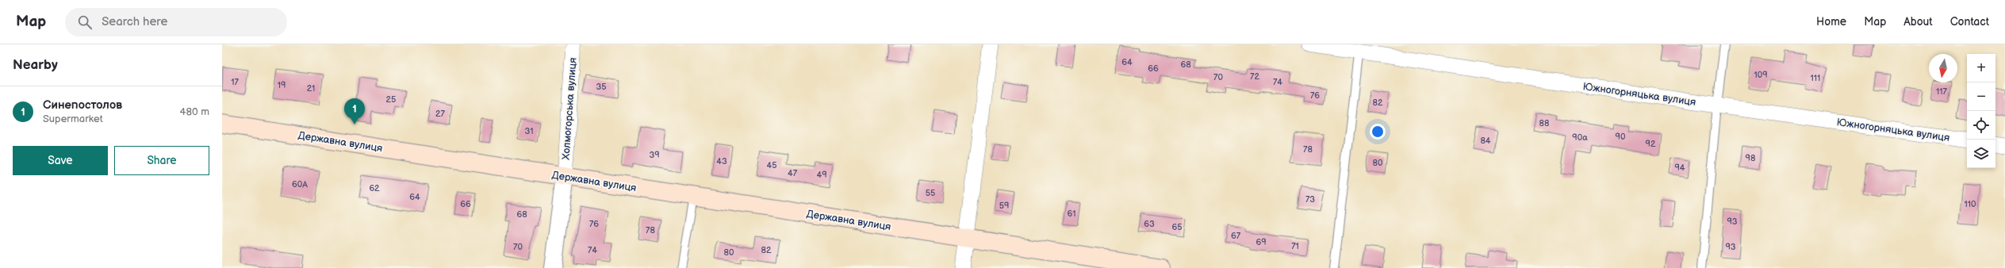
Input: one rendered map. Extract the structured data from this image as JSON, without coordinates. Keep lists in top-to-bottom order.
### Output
{
  "streets": {
    "main road": ["Державна вулиця"],
    "street": ["Южногорняцька вулиця", "Холмогорська вулиця"]
  },
  "crossings": [
    ["Холмогорська вулиця", "Державна вулиця"]
  ],
  "house_numbers": [
    "64",
    "68",
    "66",
    "109",
    "72",
    "70",
    "111",
    "17",
    "74",
    "19",
    "35",
    "21",
    "117",
    "76",
    "25",
    "82",
    "27",
    "88",
    "31",
    "90",
    "90а",
    "84",
    "92",
    "78",
    "39",
    "98",
    "43",
    "80",
    "45",
    "94",
    "47",
    "49",
    "60А",
    "62",
    "55",
    "64",
    "73",
    "66",
    "110",
    "59",
    "61",
    "68",
    "93",
    "76",
    "63",
    "65",
    "78",
    "67",
    "69",
    "71",
    "70",
    "93",
    "74",
    "82",
    "80"
  ],
  "north": "bottom",
  "page": {
    "header": "Map",
    "search": "Search here",
    "nav": [
      "Home",
      "Map",
      "About",
      "Contact"
    ],
    "heading": "Nearby",
    "map_buttons": ["+", "−"],
    "list": [
      {
        "mark": "1",
        "name": "Синепостолов",
        "note": "Supermarket",
        "value": "480 m"
      }
    ],
    "pins": "1",
    "buttons": ["Save", "Share"]
  }
}
